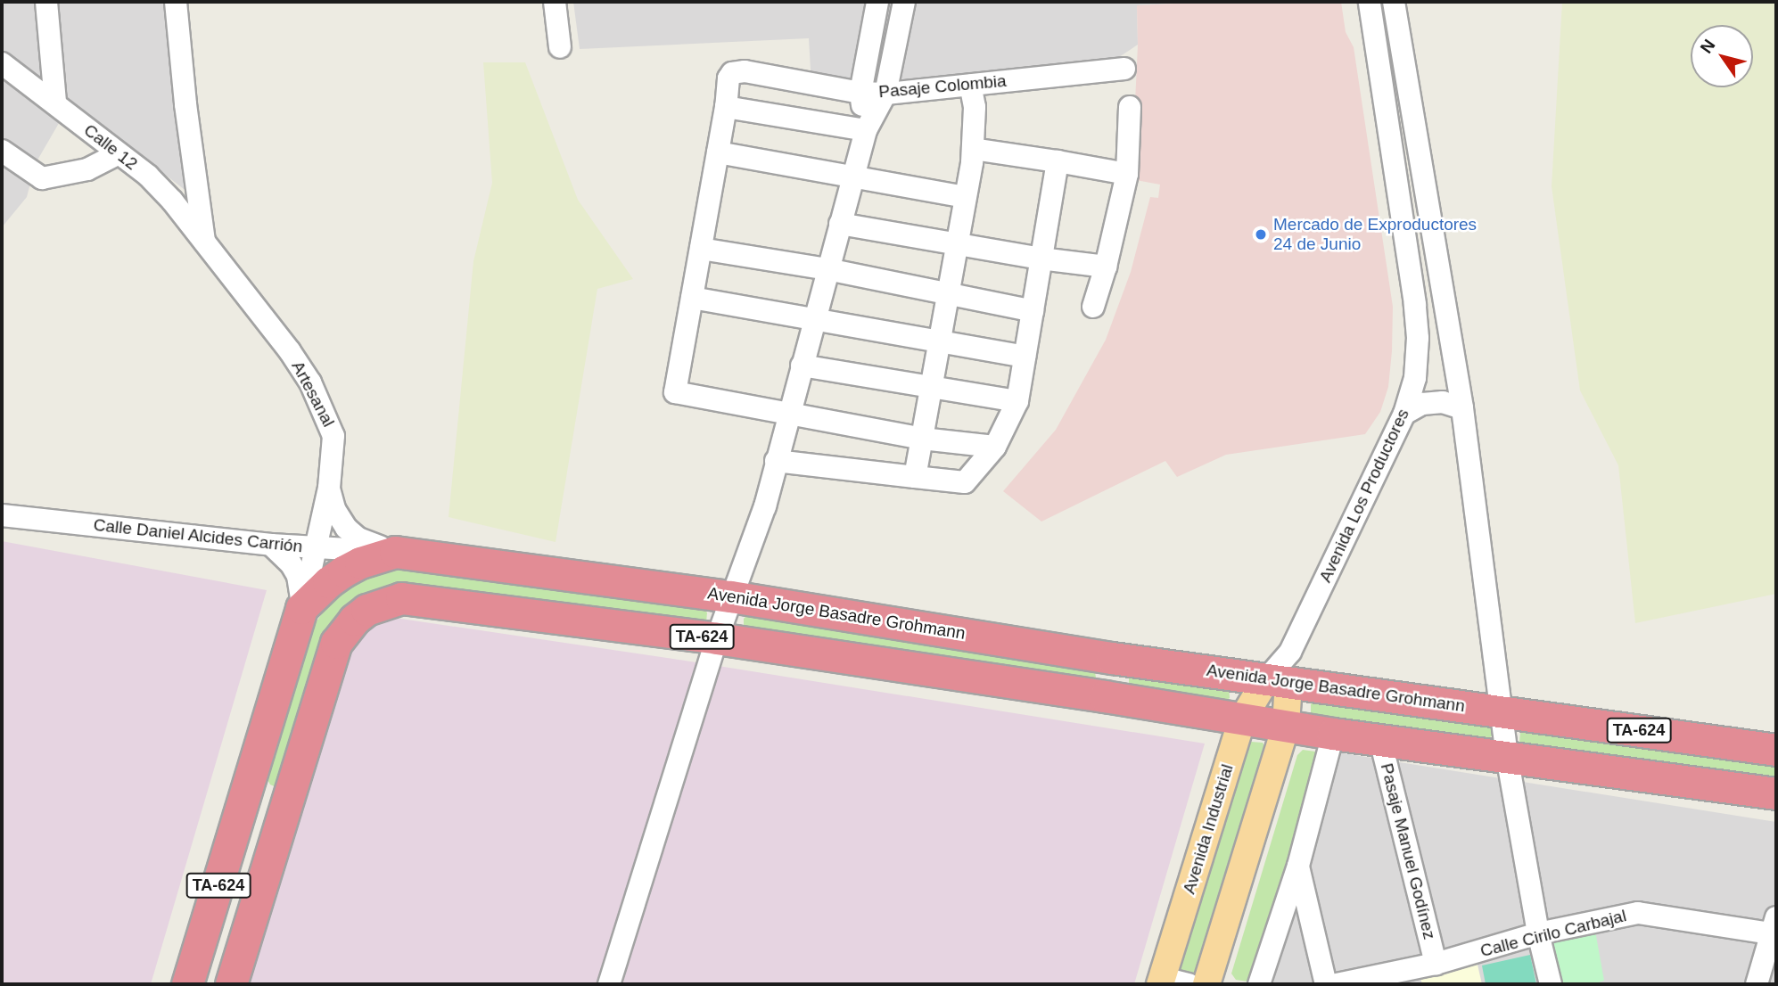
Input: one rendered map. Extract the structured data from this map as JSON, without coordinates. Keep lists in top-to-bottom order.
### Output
{
  "streets": {
    "highway": ["Avenida Jorge Basadre Grohmann", "TA-624"],
    "main road": ["Avenida Industrial"],
    "street": [
      "Pasaje Colombia",
      "Calle 12",
      "Artesanal",
      "Avenida Los Productores",
      "Calle Daniel Alcides Carrión",
      "Pasaje Manuel Godínez",
      "Calle Cirilo Carbajal"
    ]
  },
  "crossings": [
    ["Calle 12", "Artesanal"],
    ["Artesanal", "Calle Daniel Alcides Carrión"],
    ["Artesanal", "Avenida Jorge Basadre Grohmann"],
    ["Avenida Los Productores", "Avenida Jorge Basadre Grohmann"],
    ["Avenida Los Productores", "Avenida Industrial"],
    ["Calle Daniel Alcides Carrión", "Avenida Jorge Basadre Grohmann"],
    ["Avenida Jorge Basadre Grohmann", "Avenida Industrial"],
    ["TA-624", "Avenida Industrial"],
    ["TA-624", "Pasaje Manuel Godínez"],
    ["Pasaje Manuel Godínez", "Calle Cirilo Carbajal"]
  ],
  "places": ["Mercado de Exproductores 24 de Junio"],
  "north": "top left"
}
